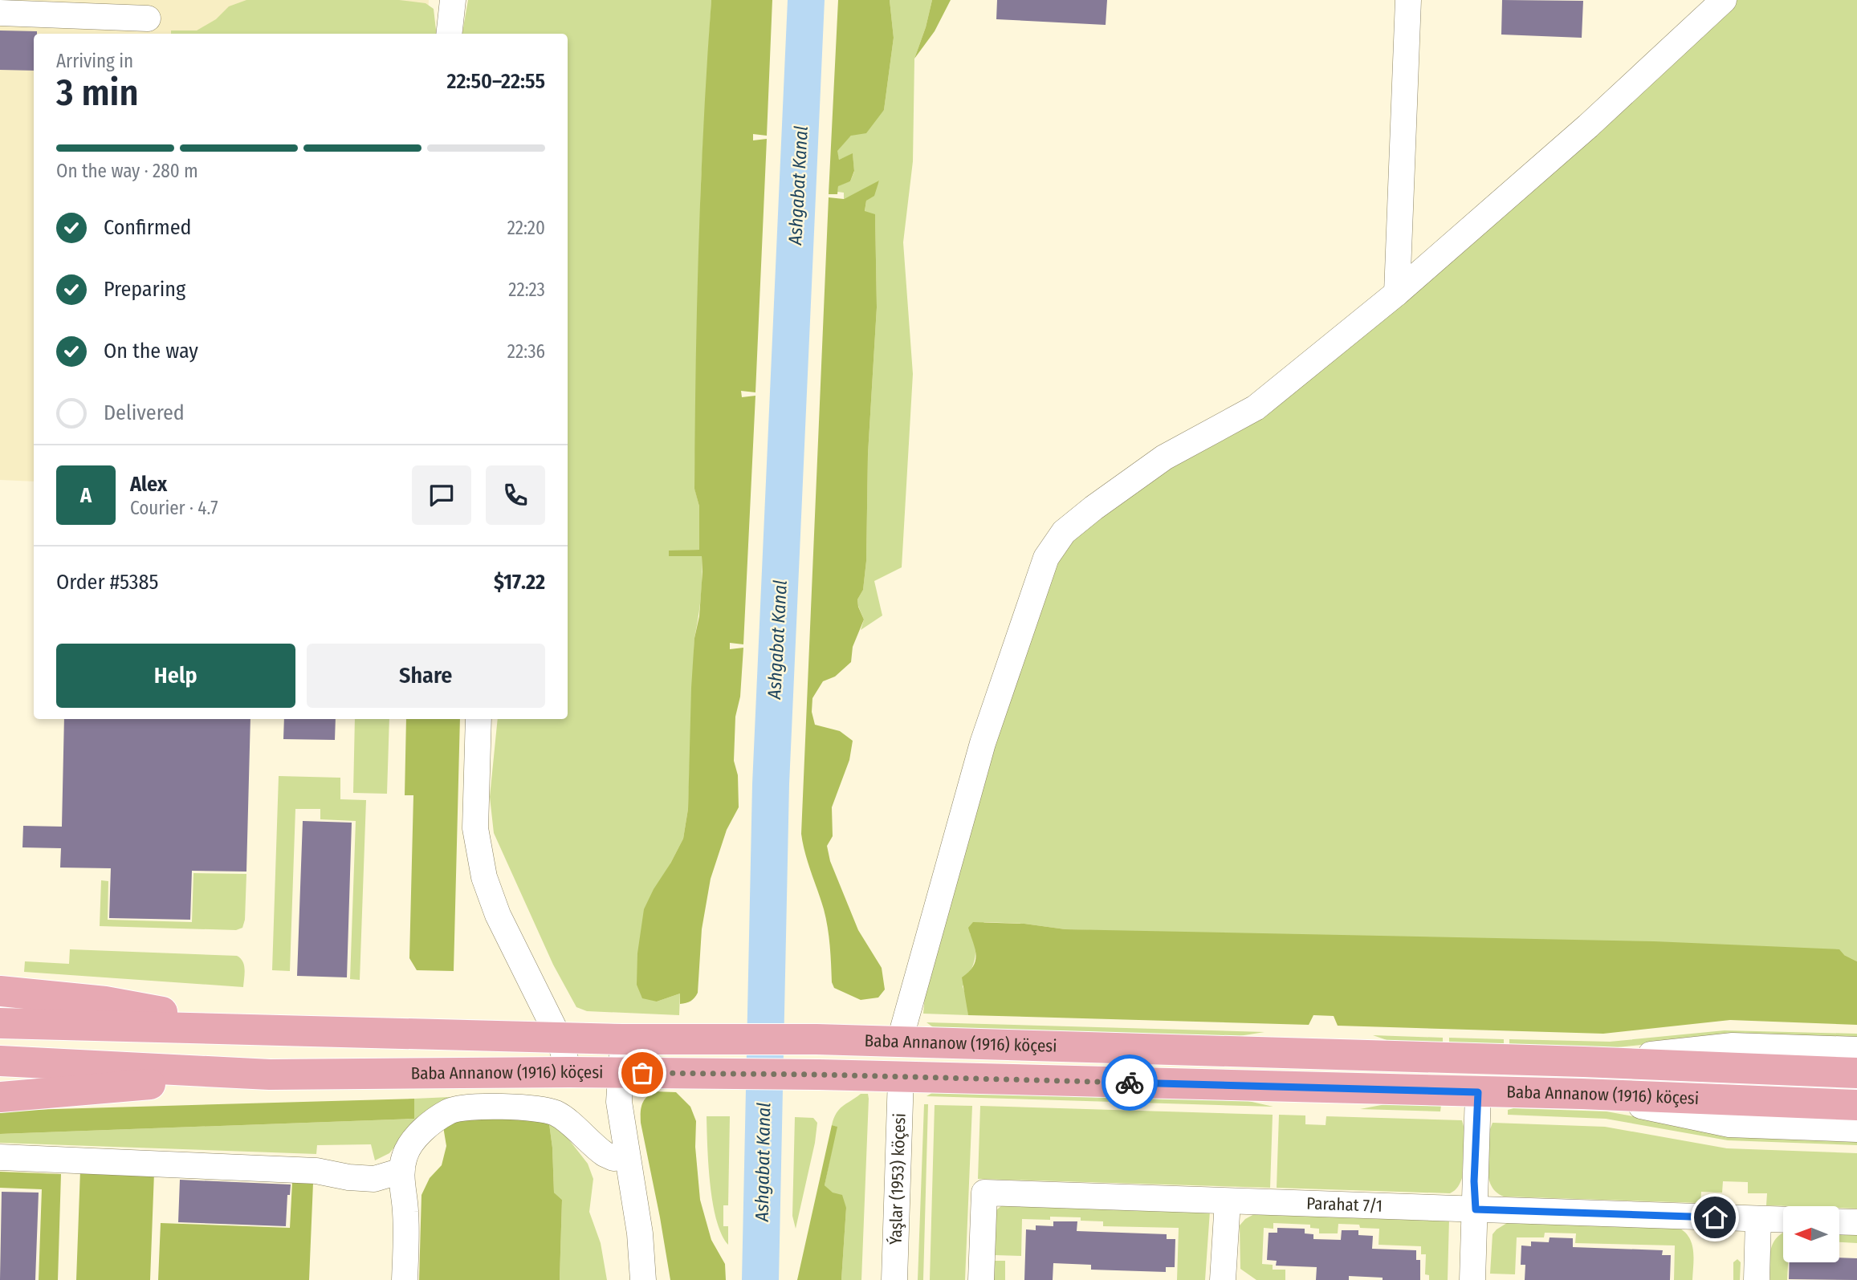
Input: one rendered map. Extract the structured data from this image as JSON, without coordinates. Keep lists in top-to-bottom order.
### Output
{
  "streets": {
    "main road": ["Baba Annanow (1916) köçesi"],
    "street": ["Ýaşlar (1953) köçesi", "Parahat 7/1"]
  },
  "crossings": [
    ["Baba Annanow (1916) köçesi", "Ýaşlar (1953) köçesi"]
  ],
  "water": ["Ashgabat Kanal"],
  "north": "left",
  "page": {
    "heading": ["3 min", "Arriving in", "22:50–22:55"],
    "panel": [
      "Alex",
      "Courier · 4.7",
      "Order #5385",
      "$17.22"
    ],
    "bar": "On the way · 280 m",
    "list": [
      ["Confirmed", "22:20"],
      ["Preparing", "22:23"],
      ["On the way", "22:36"],
      "Delivered"
    ],
    "round": "A",
    "buttons": ["Help", "Share"]
  }
}
